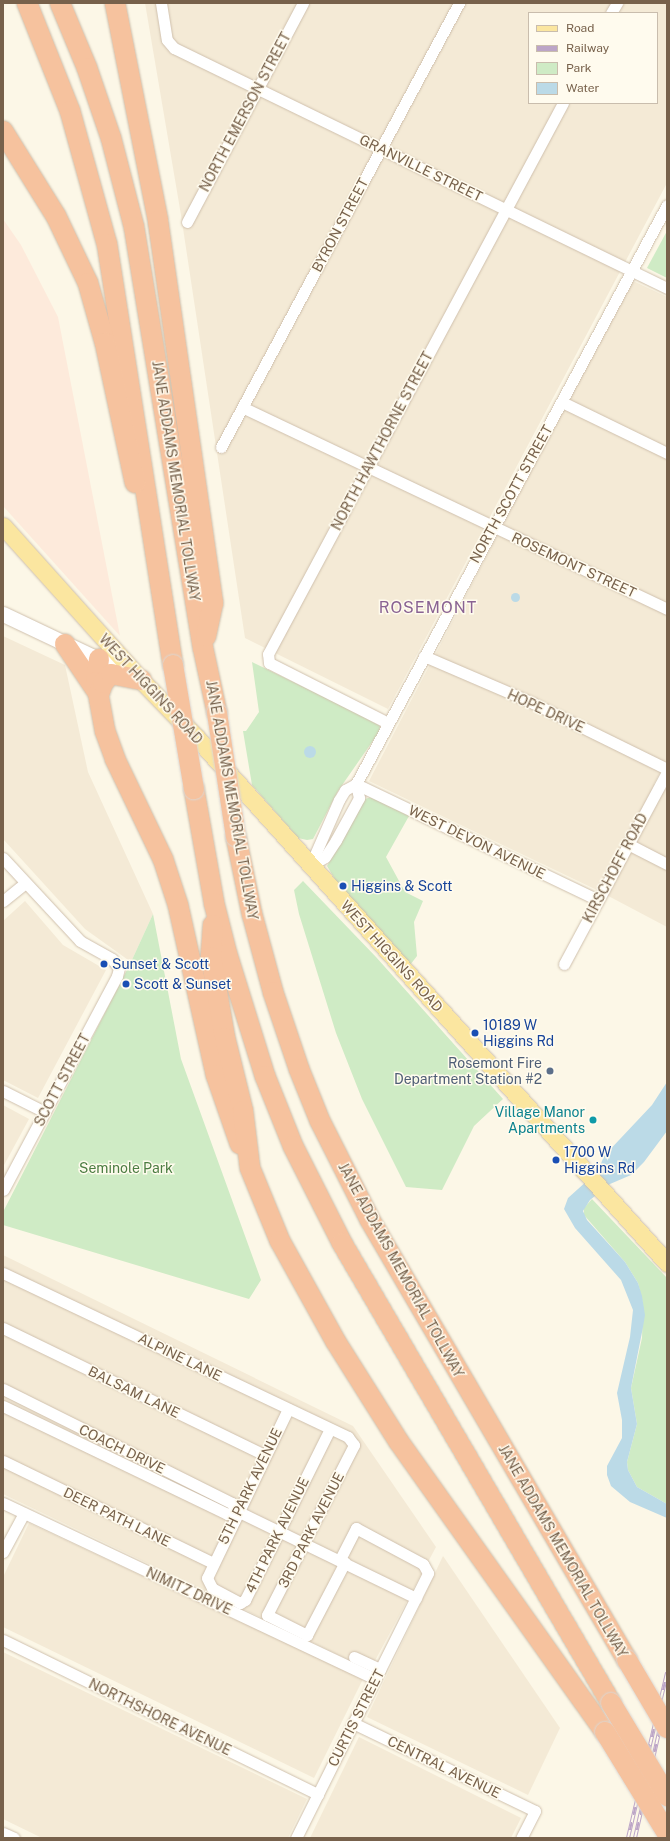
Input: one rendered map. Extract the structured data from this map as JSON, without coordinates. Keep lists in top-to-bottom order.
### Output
{
  "streets": {
    "highway": ["JANE ADDAMS MEMORIAL TOLLWAY"],
    "main road": ["WEST HIGGINS ROAD"],
    "street": [
      "NORTH EMERSON STREET",
      "GRANVILLE STREET",
      "BYRON STREET",
      "NORTH HAWTHORNE STREET",
      "NORTH SCOTT STREET",
      "ROSEMONT STREET",
      "HOPE DRIVE",
      "WEST DEVON AVENUE",
      "KIRSCHOFF ROAD",
      "SCOTT STREET",
      "ALPINE LANE",
      "BALSAM LANE",
      "COACH DRIVE",
      "5TH PARK AVENUE",
      "DEER PATH LANE",
      "3RD PARK AVENUE",
      "4TH PARK AVENUE",
      "NIMITZ DRIVE",
      "NORTHSHORE AVENUE",
      "CURTIS STREET",
      "CENTRAL AVENUE"
    ]
  },
  "crossings": [
    ["NORTH EMERSON STREET", "GRANVILLE STREET"],
    ["GRANVILLE STREET", "BYRON STREET"],
    ["GRANVILLE STREET", "NORTH HAWTHORNE STREET"],
    ["GRANVILLE STREET", "NORTH SCOTT STREET"],
    ["BYRON STREET", "ROSEMONT STREET"],
    ["NORTH HAWTHORNE STREET", "NORTH SCOTT STREET"],
    ["NORTH HAWTHORNE STREET", "ROSEMONT STREET"],
    ["NORTH SCOTT STREET", "ROSEMONT STREET"],
    ["NORTH SCOTT STREET", "WEST HIGGINS ROAD"],
    ["NORTH SCOTT STREET", "HOPE DRIVE"],
    ["NORTH SCOTT STREET", "WEST DEVON AVENUE"],
    ["WEST DEVON AVENUE", "KIRSCHOFF ROAD"],
    ["ALPINE LANE", "5TH PARK AVENUE"],
    ["ALPINE LANE", "3RD PARK AVENUE"],
    ["ALPINE LANE", "4TH PARK AVENUE"],
    ["BALSAM LANE", "5TH PARK AVENUE"],
    ["COACH DRIVE", "5TH PARK AVENUE"],
    ["COACH DRIVE", "3RD PARK AVENUE"],
    ["COACH DRIVE", "4TH PARK AVENUE"],
    ["COACH DRIVE", "CURTIS STREET"],
    ["5TH PARK AVENUE", "DEER PATH LANE"],
    ["5TH PARK AVENUE", "4TH PARK AVENUE"],
    ["DEER PATH LANE", "4TH PARK AVENUE"],
    ["3RD PARK AVENUE", "CURTIS STREET"],
    ["NIMITZ DRIVE", "CURTIS STREET"],
    ["NORTHSHORE AVENUE", "CURTIS STREET"],
    ["CURTIS STREET", "CENTRAL AVENUE"]
  ],
  "districts": ["ROSEMONT"],
  "parks": ["Seminole Park"],
  "places": [
    "Higgins & Scott",
    "Sunset & Scott",
    "Scott & Sunset",
    "10189 W Higgins Rd",
    "Rosemont Fire Department Station #2",
    "Village Manor Apartments",
    "1700 W Higgins Rd"
  ],
  "legend": [
    "Road",
    "Railway",
    "Park",
    "Water"
  ]
}
